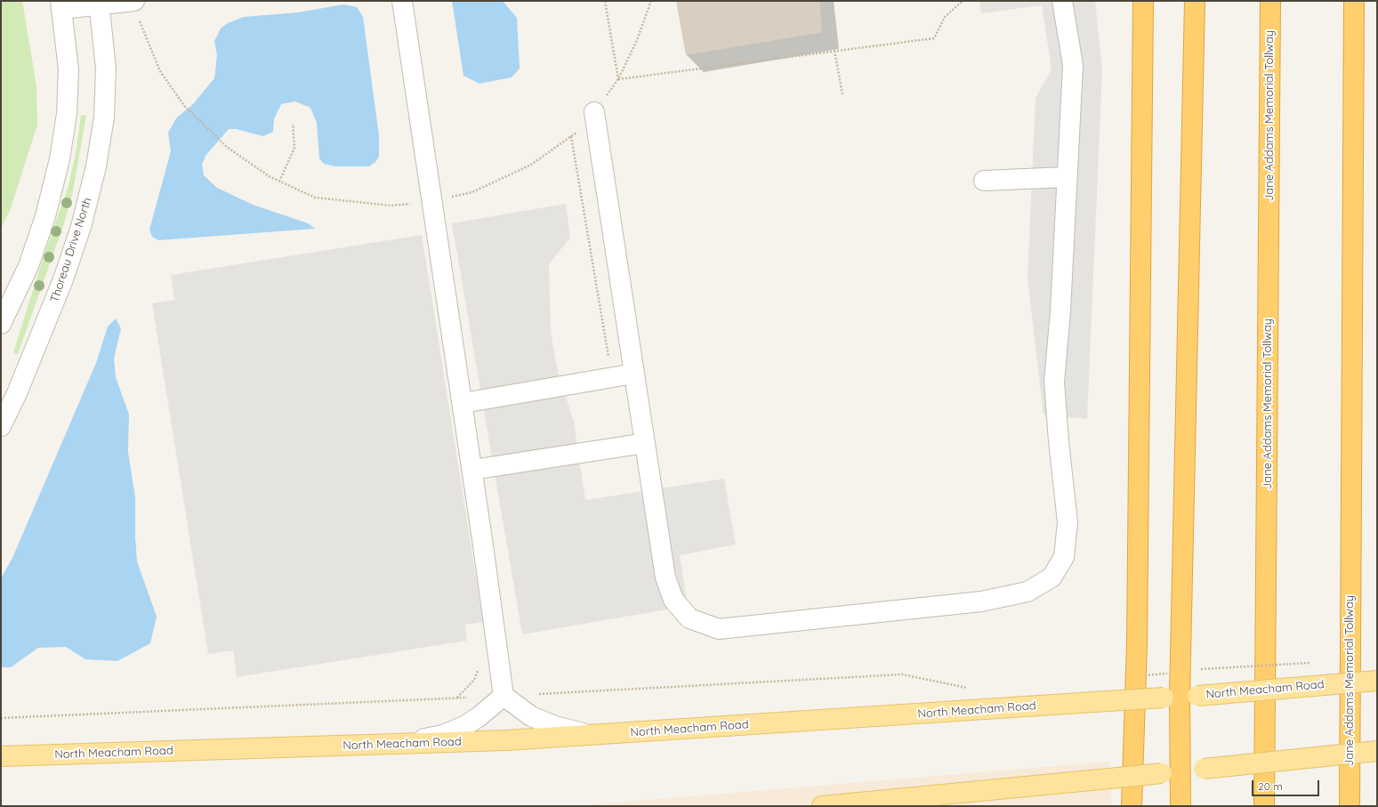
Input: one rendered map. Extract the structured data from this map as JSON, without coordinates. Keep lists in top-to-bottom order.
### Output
{
  "streets": {
    "highway": ["Jane Addams Memorial Tollway"],
    "main road": ["North Meacham Road"],
    "street": ["Thoreau Drive North"]
  },
  "scale_bar": "20 m"
}
